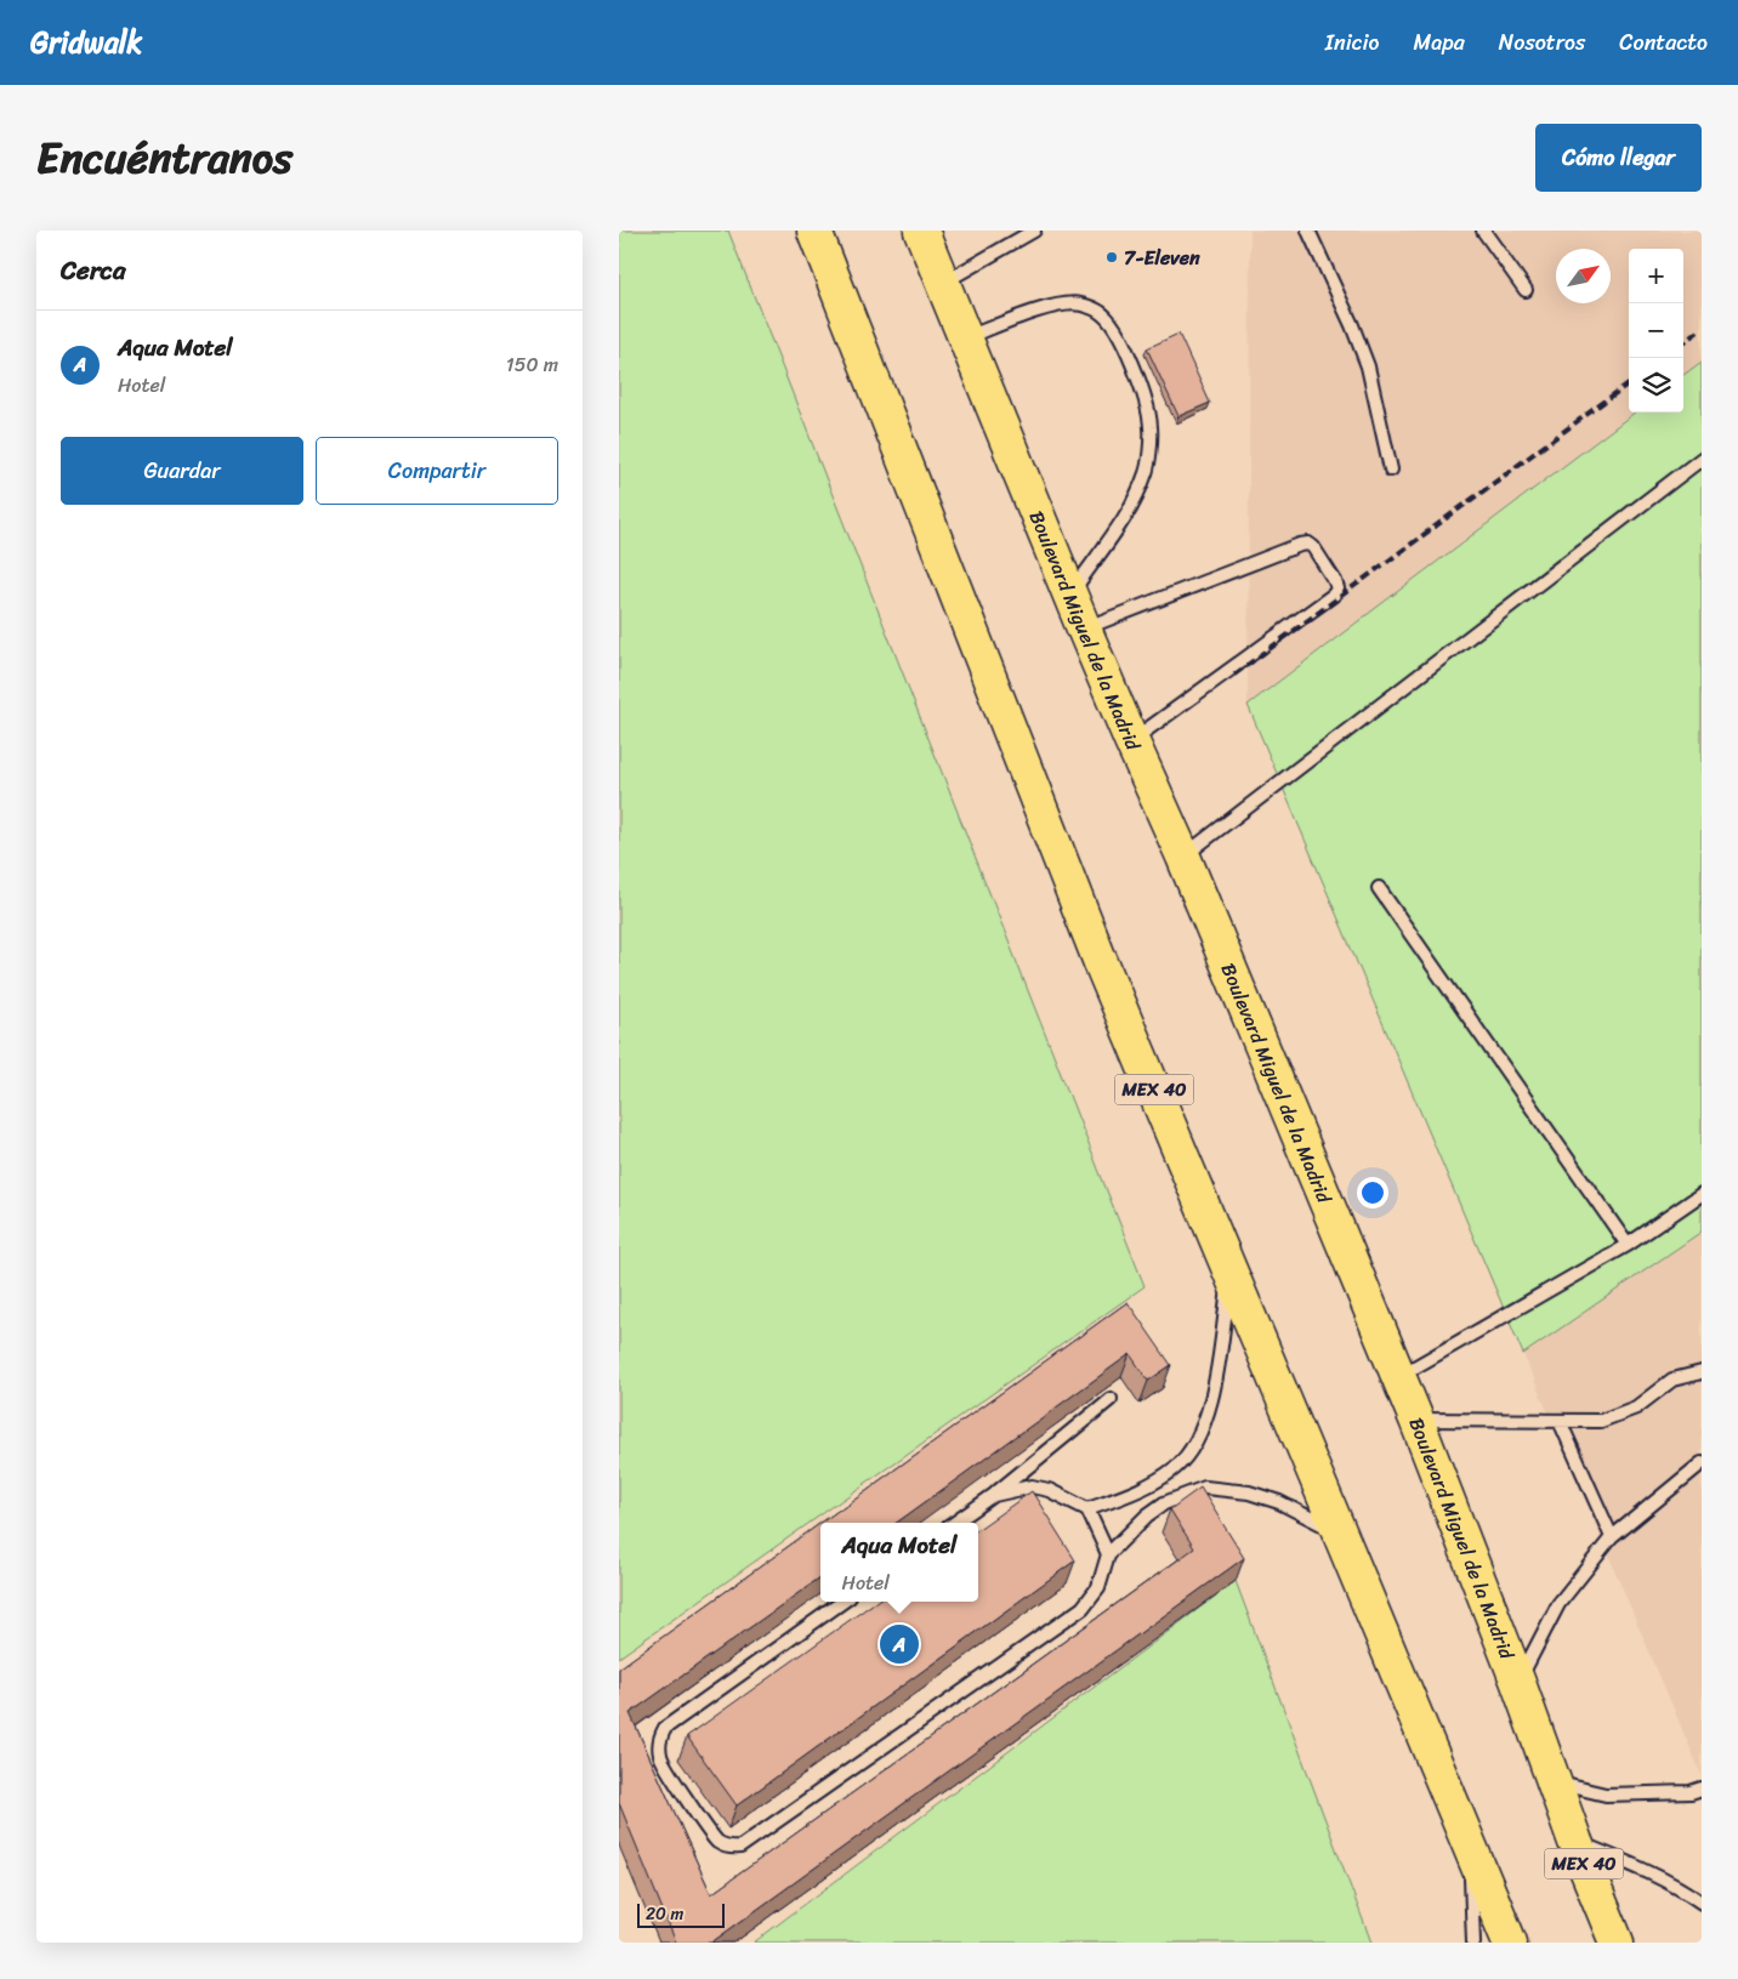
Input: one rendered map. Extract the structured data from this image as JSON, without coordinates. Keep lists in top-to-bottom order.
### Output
{
  "streets": {
    "highway": ["Boulevard Miguel de la Madrid", "MEX 40"]
  },
  "places": ["7-Eleven"],
  "scale_bar": "20 m",
  "north": "top right",
  "page": {
    "header": "Gridwalk",
    "nav": [
      "Inicio",
      "Mapa",
      "Nosotros",
      "Contacto"
    ],
    "title": "Encuéntranos",
    "buttons": [
      "Cómo llegar",
      ["Guardar", "Compartir"]
    ],
    "heading": "Cerca",
    "map_buttons": ["+", "−"],
    "list": [
      {
        "mark": "A",
        "name": "Aqua Motel",
        "note": "Hotel",
        "value": "150 m"
      }
    ],
    "popup": ["Aqua Motel", "Hotel"],
    "pins": "A",
    "scale": "20 m"
  }
}
